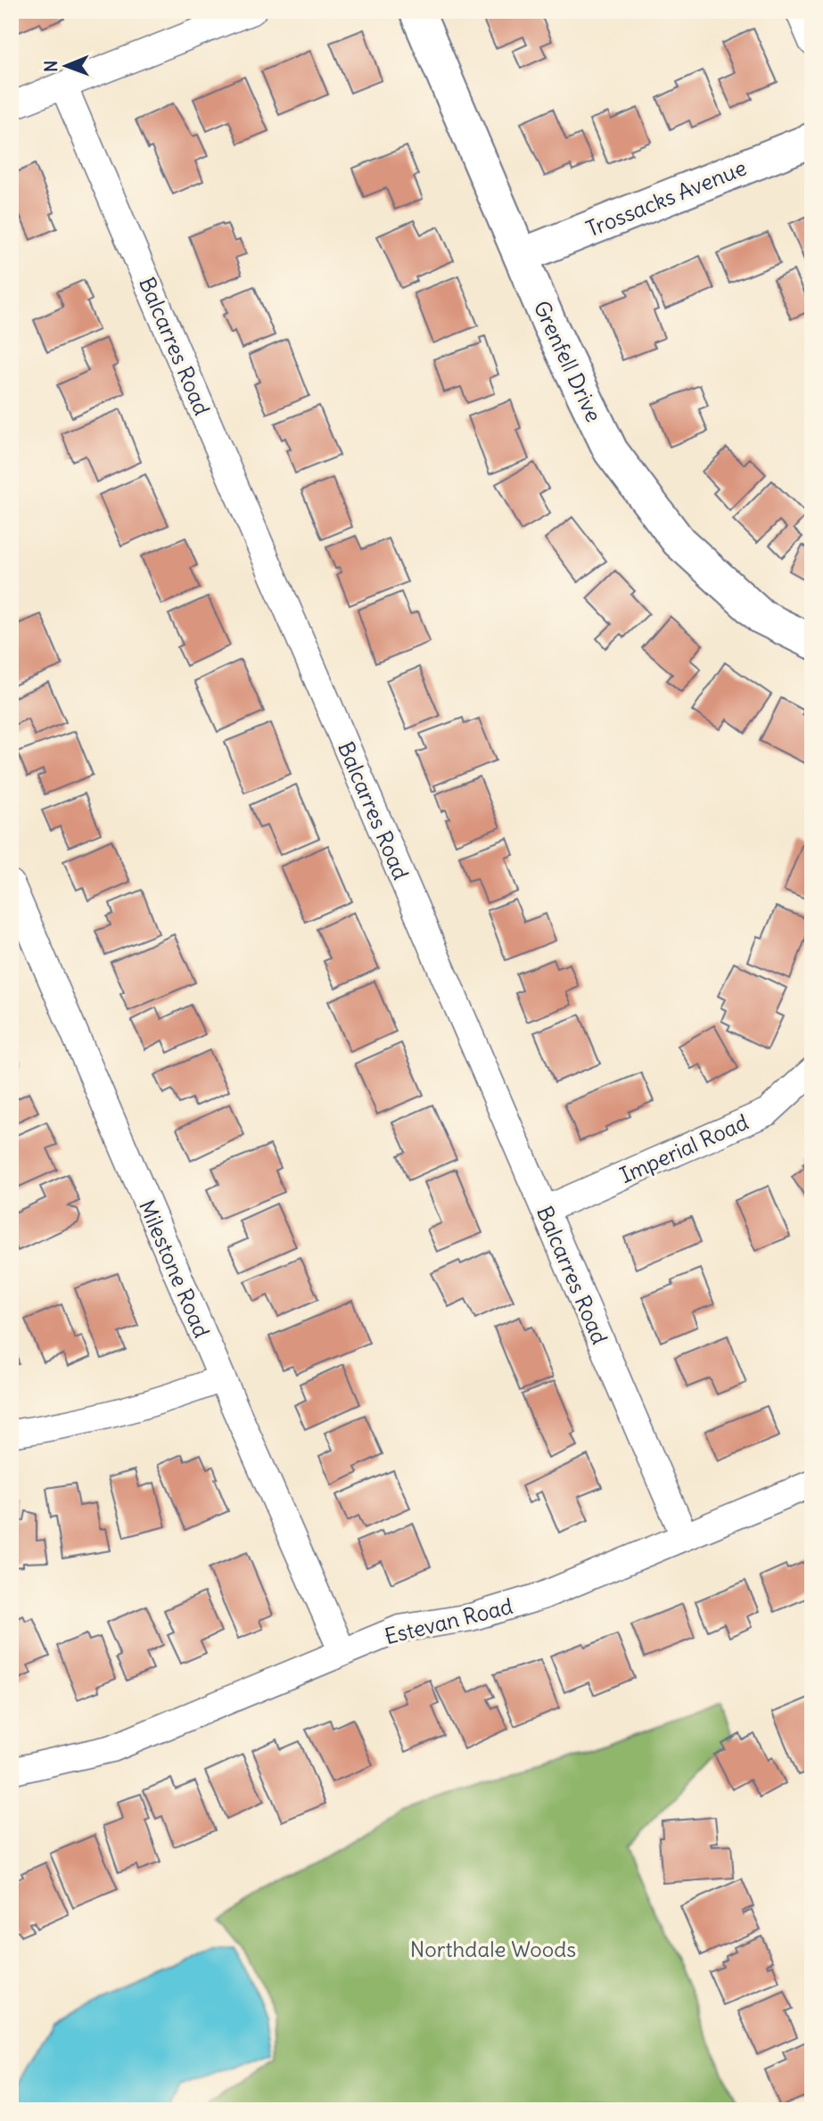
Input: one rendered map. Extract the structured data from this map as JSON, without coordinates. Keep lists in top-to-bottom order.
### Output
{
  "streets": {
    "street": [
      "Trossacks Avenue",
      "Balcarres Road",
      "Grenfell Drive",
      "Imperial Road",
      "Milestone Road",
      "Estevan Road"
    ]
  },
  "crossings": [
    ["Trossacks Avenue", "Grenfell Drive"],
    ["Balcarres Road", "Imperial Road"],
    ["Balcarres Road", "Estevan Road"],
    ["Milestone Road", "Estevan Road"]
  ],
  "parks": ["Northdale Woods"],
  "north": "left"
}
